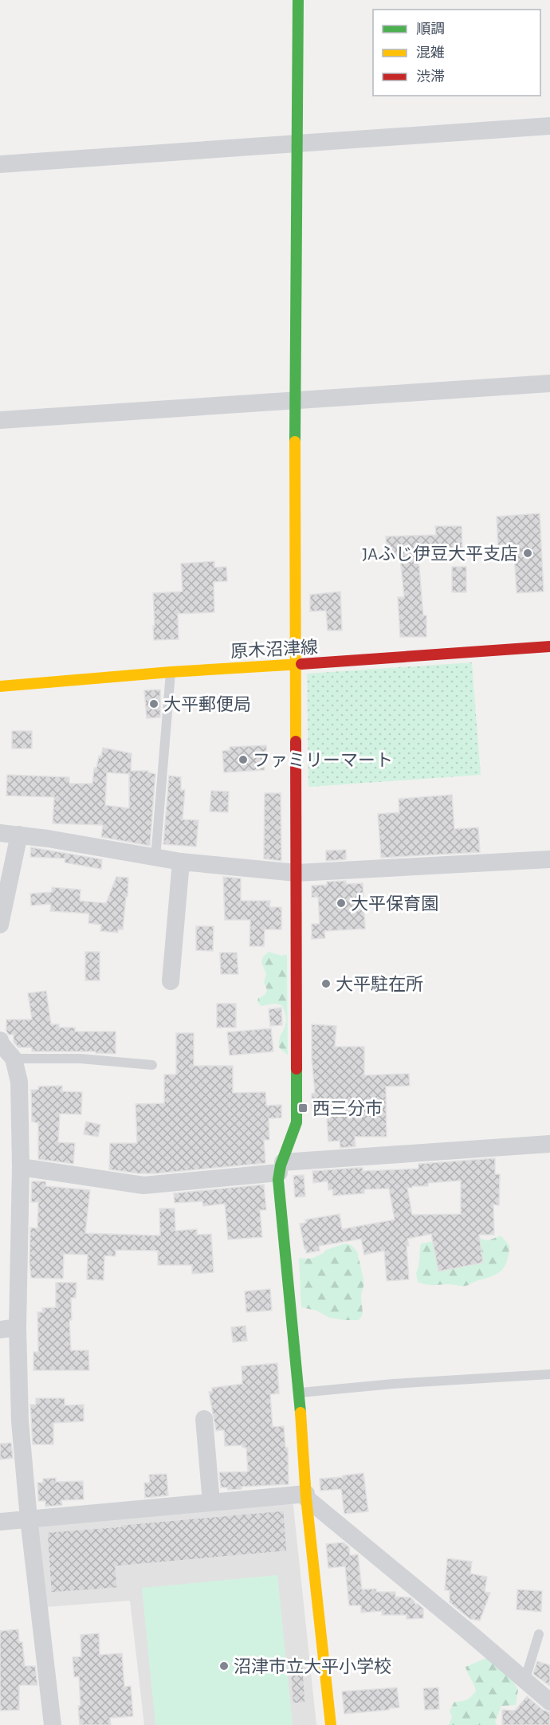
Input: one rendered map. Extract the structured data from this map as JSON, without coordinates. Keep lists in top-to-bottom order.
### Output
{
  "streets": {
    "street": ["原木沼津線"]
  },
  "places": {
    "other": [
      "JAふじ伊豆大平支店",
      "大平郵便局",
      "ファミリーマート",
      "大平保育園",
      "大平駐在所",
      "沼津市立大平小学校"
    ],
    "transit": ["西三分市"]
  },
  "legend": ["順調", "混雑", "渋滞"]
}
